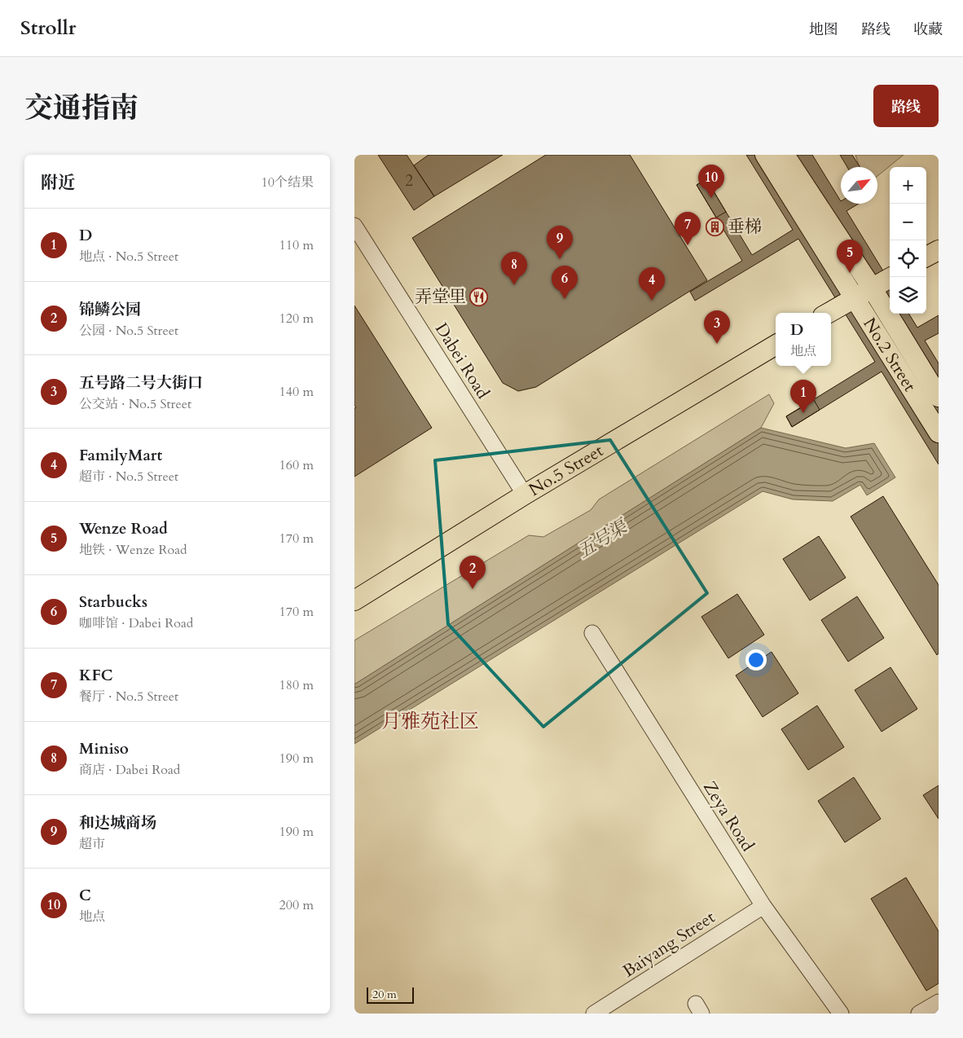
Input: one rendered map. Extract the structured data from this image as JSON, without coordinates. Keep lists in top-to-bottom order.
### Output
{
  "streets": {
    "main road": ["No.2 Street", "No.5 Street"],
    "street": ["Dabei Road", "Zeya Road", "Baiyang Street"]
  },
  "crossings": [
    ["Dabei Road", "No.5 Street"],
    ["Zeya Road", "Baiyang Street"]
  ],
  "districts": ["月雅苑社区"],
  "water": ["五号渠"],
  "places": {
    "building": ["垂梯"],
    "restaurant": ["弄堂里"]
  },
  "house_numbers": ["2"],
  "scale_bar": "20 m",
  "north": "top right",
  "page": {
    "header": "Strollr",
    "nav": ["地图", "路线", "收藏"],
    "title": "交通指南",
    "buttons": "路线",
    "heading": ["附近", "10个结果"],
    "pins": [
      "10",
      "7",
      "9",
      "5",
      "8",
      "6",
      "4",
      "3",
      "1",
      "2"
    ],
    "map_buttons": ["+", "−"],
    "list": [
      {
        "mark": "1",
        "name": "D",
        "note": "地点 · No.5 Street",
        "value": "110 m"
      },
      {
        "mark": "2",
        "name": "锦鳞公园",
        "note": "公园 · No.5 Street",
        "value": "120 m"
      },
      {
        "mark": "3",
        "name": "五号路二号大街口",
        "note": "公交站 · No.5 Street",
        "value": "140 m"
      },
      {
        "mark": "4",
        "name": "FamilyMart",
        "note": "超市 · No.5 Street",
        "value": "160 m"
      },
      {
        "mark": "5",
        "name": "Wenze Road",
        "note": "地铁 · Wenze Road",
        "value": "170 m"
      },
      {
        "mark": "6",
        "name": "Starbucks",
        "note": "咖啡馆 · Dabei Road",
        "value": "170 m"
      },
      {
        "mark": "7",
        "name": "KFC",
        "note": "餐厅 · No.5 Street",
        "value": "180 m"
      },
      {
        "mark": "8",
        "name": "Miniso",
        "note": "商店 · Dabei Road",
        "value": "190 m"
      },
      {
        "mark": "9",
        "name": "和达城商场",
        "note": "超市",
        "value": "190 m"
      },
      {
        "mark": "10",
        "name": "C",
        "note": "地点",
        "value": "200 m"
      }
    ],
    "popup": ["D", "地点"],
    "scale": "20 m"
  }
}
